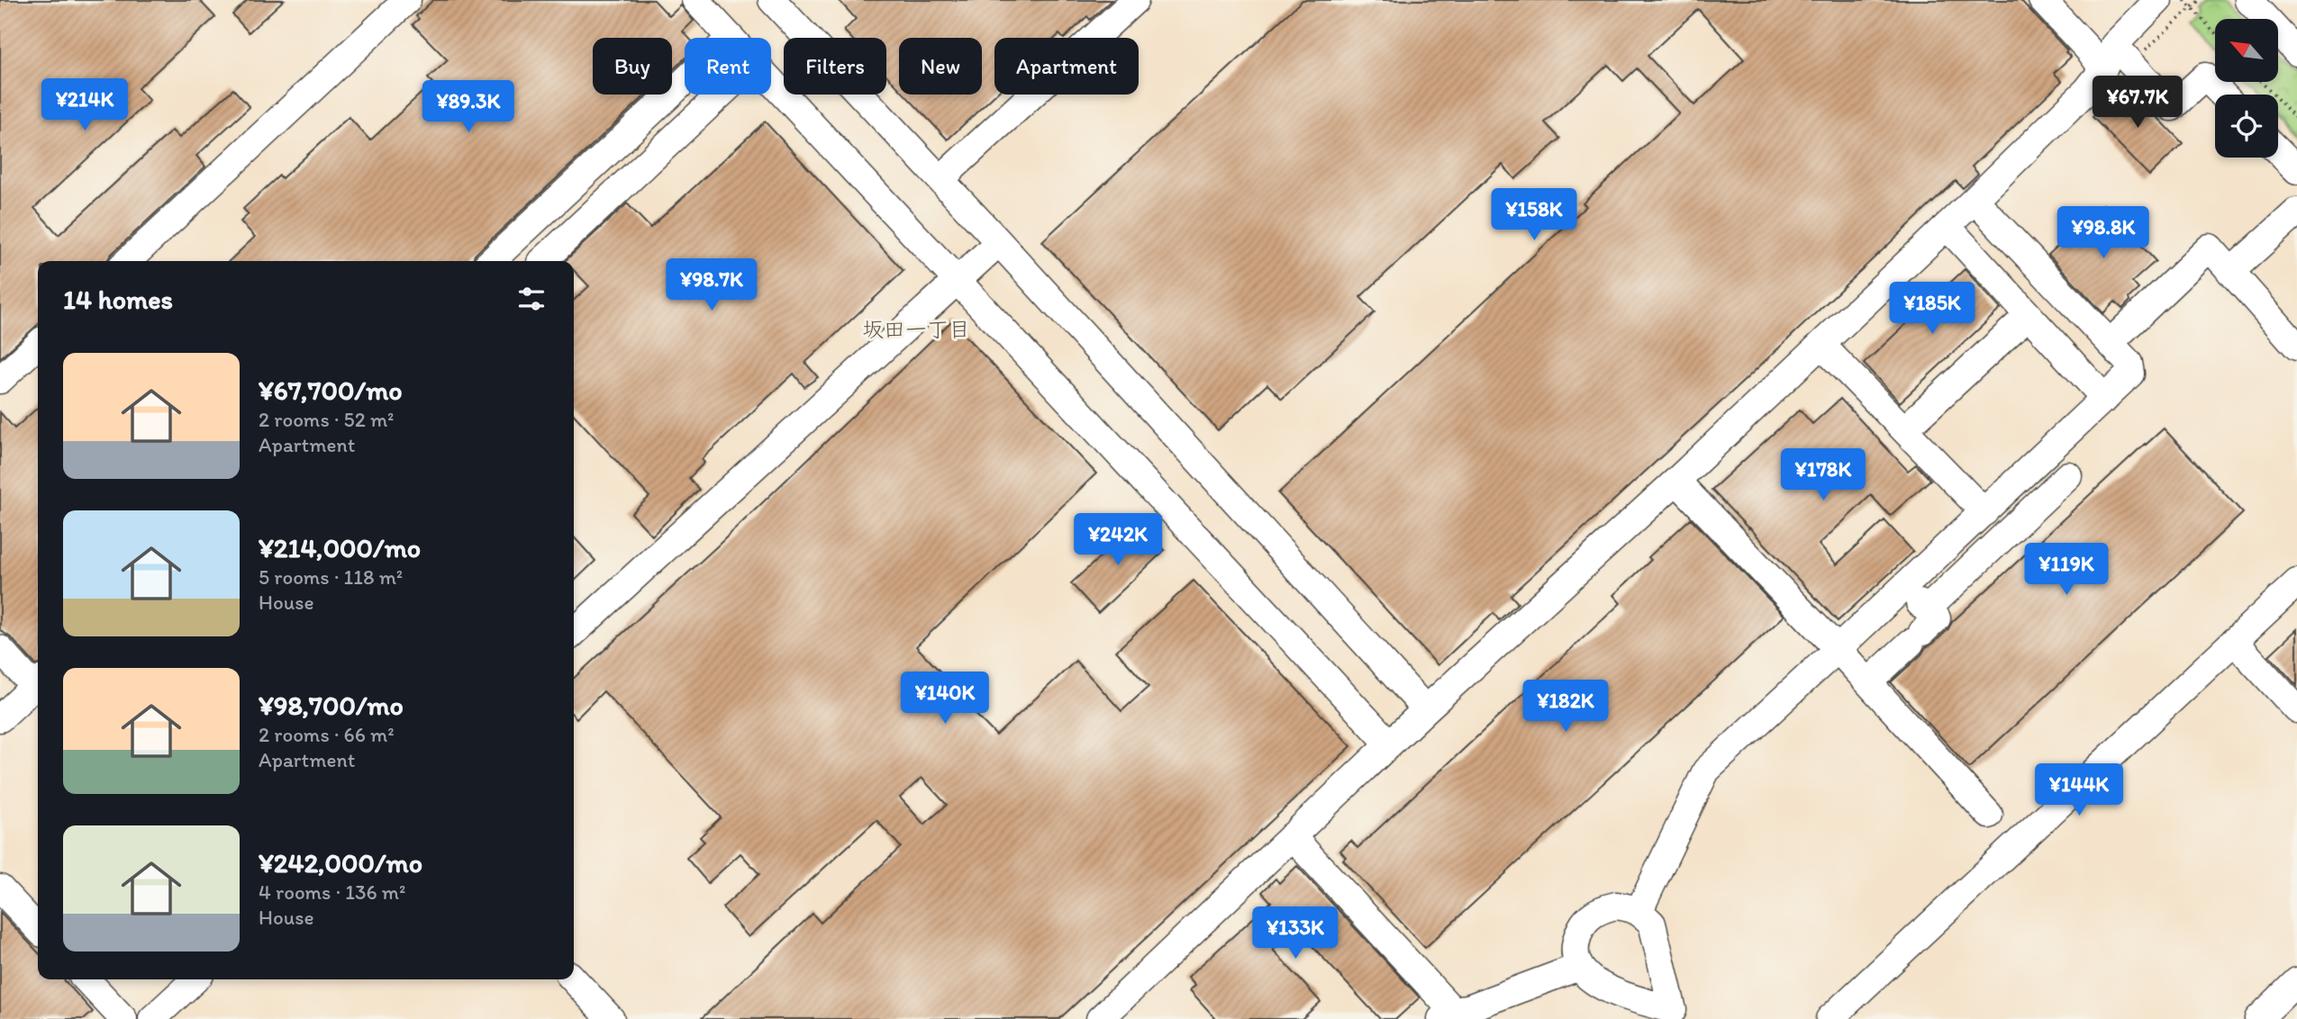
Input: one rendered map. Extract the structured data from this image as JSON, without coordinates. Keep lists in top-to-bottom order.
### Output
{
  "districts": ["坂田一丁目"],
  "north": "top left",
  "page": {
    "chip": [
      "Buy",
      "Rent",
      "Filters",
      "New",
      "Apartment"
    ],
    "price": [
      "¥67.7K",
      "¥214K",
      "¥89.3K",
      "¥158K",
      "¥98.8K",
      "¥98.7K",
      "¥185K",
      "¥178K",
      "¥242K",
      "¥119K",
      "¥140K",
      "¥182K",
      "¥144K",
      "¥133K"
    ],
    "heading": "14 homes",
    "list": [
      {
        "name": "¥67,700/mo",
        "note": "2 rooms · 52 m² · Apartment"
      },
      {
        "name": "¥214,000/mo",
        "note": "5 rooms · 118 m² · House"
      },
      {
        "name": "¥98,700/mo",
        "note": "2 rooms · 66 m² · Apartment"
      },
      {
        "name": "¥242,000/mo",
        "note": "4 rooms · 136 m² · House"
      }
    ]
  }
}
